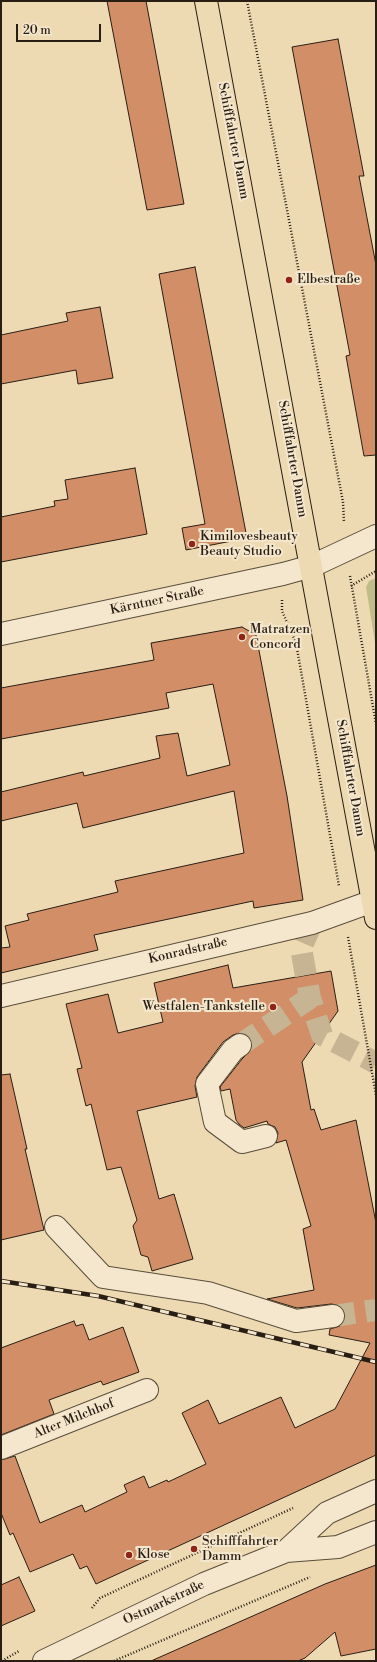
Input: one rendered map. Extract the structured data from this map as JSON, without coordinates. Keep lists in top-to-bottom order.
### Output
{
  "streets": {
    "main road": ["Schifffahrter Damm"],
    "street": [
      "Kärntner Straße",
      "Konradstraße",
      "Alter Milchhof",
      "Ostmarkstraße"
    ]
  },
  "crossings": [
    ["Schifffahrter Damm", "Kärntner Straße"],
    ["Schifffahrter Damm", "Konradstraße"]
  ],
  "places": [
    "Elbestraße",
    "Kimilovesbeauty Beauty Studio",
    "Matratzen Concord",
    "Westfalen-Tankstelle",
    "Schifffahrter Damm",
    "Klose"
  ],
  "scale_bar": "20 m"
}
